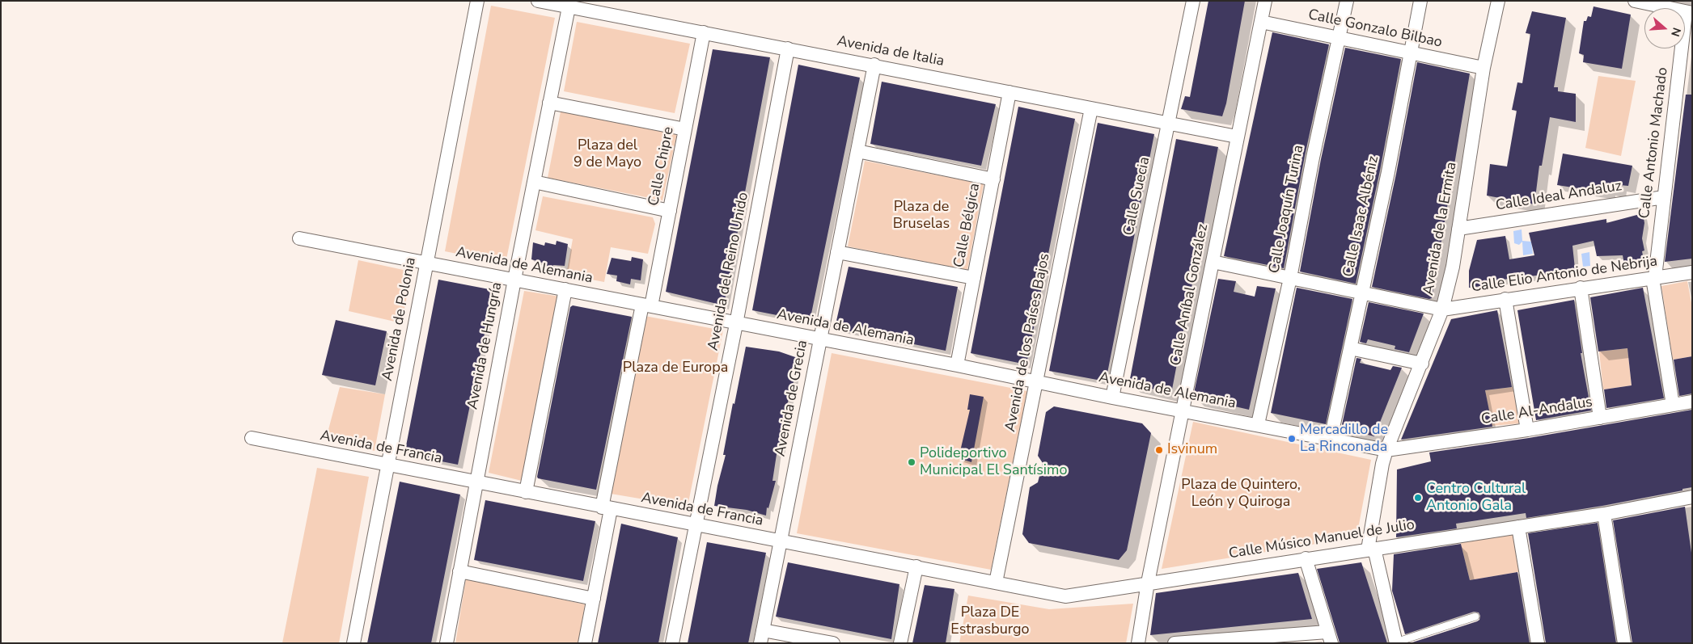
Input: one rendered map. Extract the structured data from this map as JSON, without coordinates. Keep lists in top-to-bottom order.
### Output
{
  "streets": {
    "street": [
      "Calle Gonzalo Bilbao",
      "Avenida de Italia",
      "Calle Antonio Machado",
      "Calle Chipre",
      "Calle Suecia",
      "Calle Ideal Andaluz",
      "Calle Joaquín Turina",
      "Calle Isaac Albéniz",
      "Calle Bélgica",
      "Avenida de la Ermita",
      "Avenida de Alemania",
      "Avenida del Reino Unido",
      "Calle Elio Antonio de Nebrija",
      "Calle Aníbal González",
      "Avenida de Polonia",
      "Avenida de los Países Bajos",
      "Avenida de Hungría",
      "Avenida de Grecia",
      "Calle Al-Andalus",
      "Avenida de Francia",
      "Calle Músico Manuel de Julio"
    ]
  },
  "crossings": [
    ["Calle Gonzalo Bilbao", "Calle Joaquín Turina"],
    ["Calle Gonzalo Bilbao", "Calle Isaac Albéniz"],
    ["Calle Gonzalo Bilbao", "Avenida de la Ermita"],
    ["Calle Gonzalo Bilbao", "Calle Aníbal González"],
    ["Avenida de Italia", "Calle Chipre"],
    ["Avenida de Italia", "Calle Suecia"],
    ["Avenida de Italia", "Calle Bélgica"],
    ["Avenida de Italia", "Avenida del Reino Unido"],
    ["Avenida de Italia", "Calle Aníbal González"],
    ["Avenida de Italia", "Avenida de los Países Bajos"],
    ["Avenida de Italia", "Avenida de Hungría"],
    ["Avenida de Italia", "Avenida de Grecia"],
    ["Calle Antonio Machado", "Calle Ideal Andaluz"],
    ["Calle Antonio Machado", "Calle Elio Antonio de Nebrija"],
    ["Calle Antonio Machado", "Calle Al-Andalus"],
    ["Calle Chipre", "Avenida de Alemania"],
    ["Calle Chipre", "Avenida de Francia"],
    ["Calle Suecia", "Avenida de Alemania"],
    ["Calle Ideal Andaluz", "Avenida de la Ermita"],
    ["Calle Joaquín Turina", "Avenida de Alemania"],
    ["Calle Isaac Albéniz", "Avenida de Alemania"],
    ["Calle Bélgica", "Avenida de Alemania"],
    ["Avenida de la Ermita", "Avenida de Alemania"],
    ["Avenida de la Ermita", "Calle Elio Antonio de Nebrija"],
    ["Avenida de la Ermita", "Calle Al-Andalus"],
    ["Avenida de la Ermita", "Calle Músico Manuel de Julio"],
    ["Avenida de Alemania", "Avenida del Reino Unido"],
    ["Avenida de Alemania", "Calle Aníbal González"],
    ["Avenida de Alemania", "Avenida de Polonia"],
    ["Avenida de Alemania", "Avenida de los Países Bajos"],
    ["Avenida de Alemania", "Avenida de Hungría"],
    ["Avenida de Alemania", "Avenida de Grecia"],
    ["Avenida de Alemania", "Calle Al-Andalus"],
    ["Avenida del Reino Unido", "Avenida de Francia"],
    ["Calle Aníbal González", "Avenida de Francia"],
    ["Calle Aníbal González", "Calle Músico Manuel de Julio"],
    ["Avenida de Polonia", "Avenida de Francia"],
    ["Avenida de los Países Bajos", "Avenida de Francia"],
    ["Avenida de Hungría", "Avenida de Francia"],
    ["Avenida de Grecia", "Avenida de Francia"],
    ["Avenida de Francia", "Calle Músico Manuel de Julio"]
  ],
  "parks": [
    "Plaza del 9 de Mayo",
    "Plaza de Bruselas",
    "Plaza de Europa",
    "Plaza de Quintero, León y Quiroga",
    "Plaza DE Estrasburgo"
  ],
  "places": [
    "Mercadillo de La Rinconada",
    "Isvinum",
    "Polideportivo Municipal El Santísimo",
    "Centro Cultural Antonio Gala"
  ],
  "north": "right"
}
